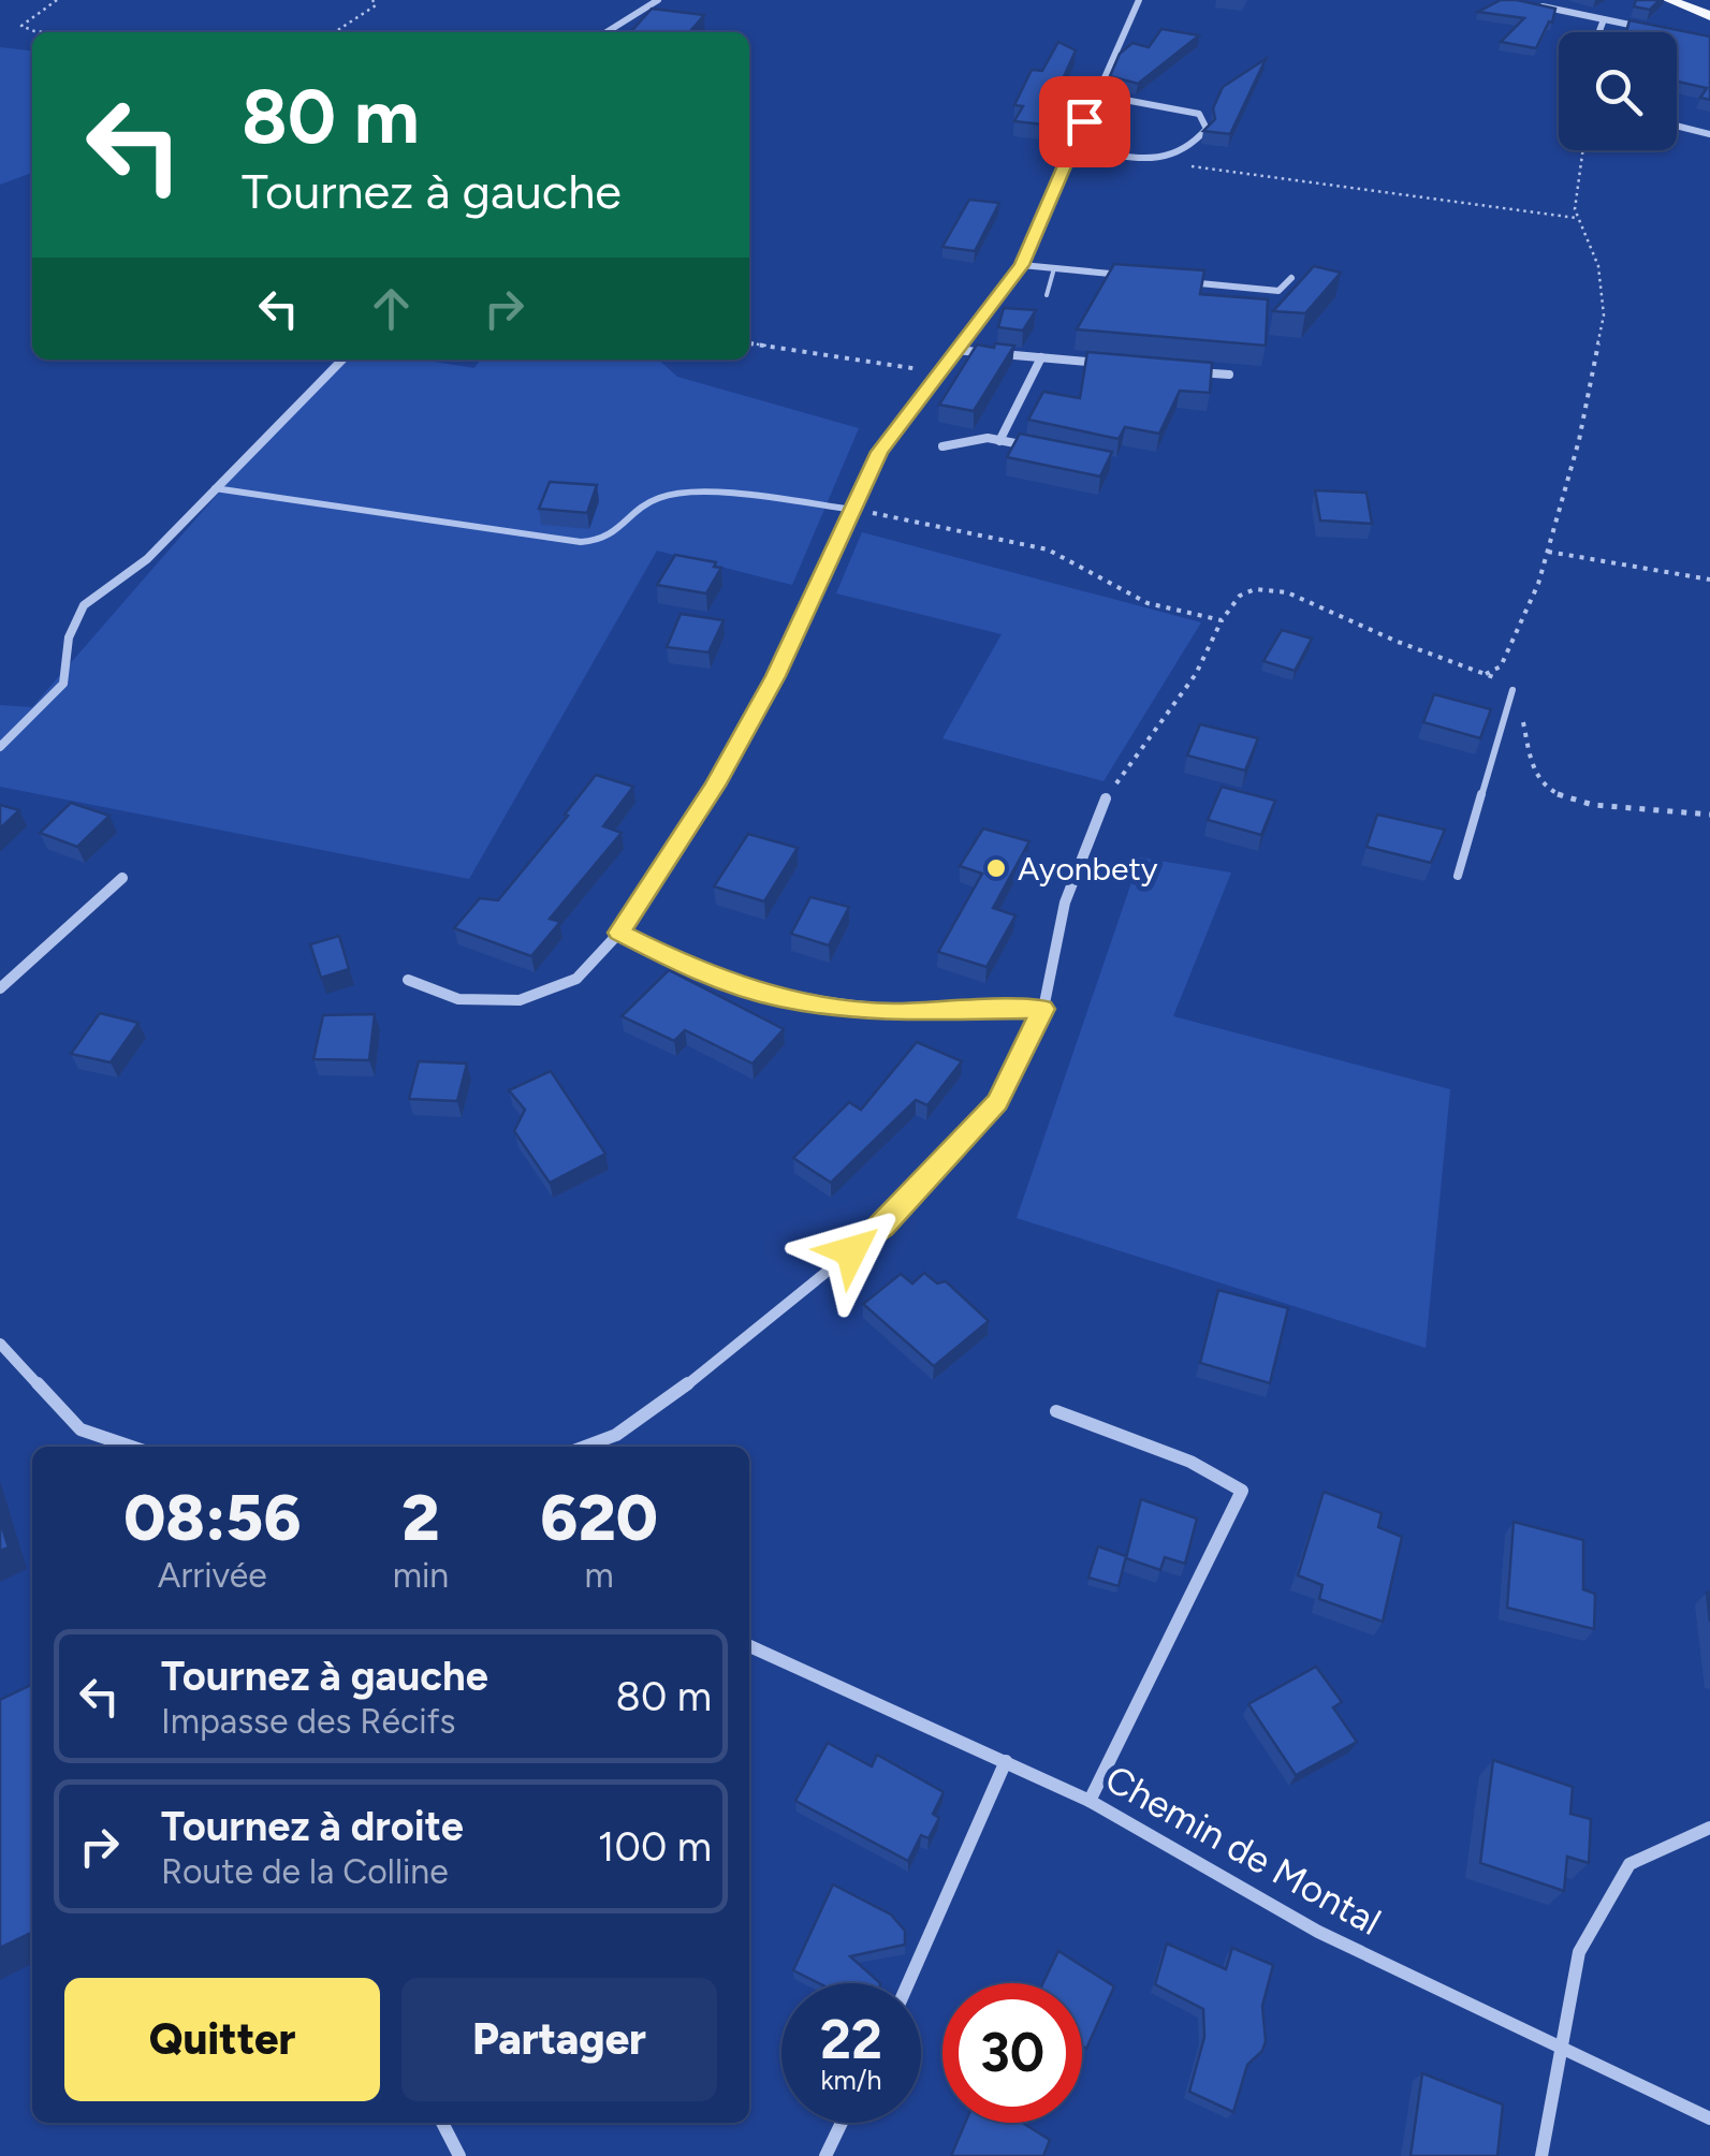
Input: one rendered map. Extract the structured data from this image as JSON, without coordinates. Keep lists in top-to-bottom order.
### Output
{
  "streets": {
    "street": ["Chemin de Montal"]
  },
  "places": ["Ayonbety"],
  "page": {
    "turn": ["80 m", "Tournez à gauche"],
    "eta": [
      "08:56",
      "Arrivée",
      "2",
      "min",
      "620",
      "m"
    ],
    "list": [
      {
        "name": "Tournez à gauche",
        "note": "Impasse des Récifs",
        "value": "80 m"
      },
      {
        "name": "Tournez à droite",
        "note": "Route de la Colline",
        "value": "100 m"
      }
    ],
    "buttons": ["Quitter", "Partager"],
    "speed": "22 km/h",
    "limit": "30"
  }
}
